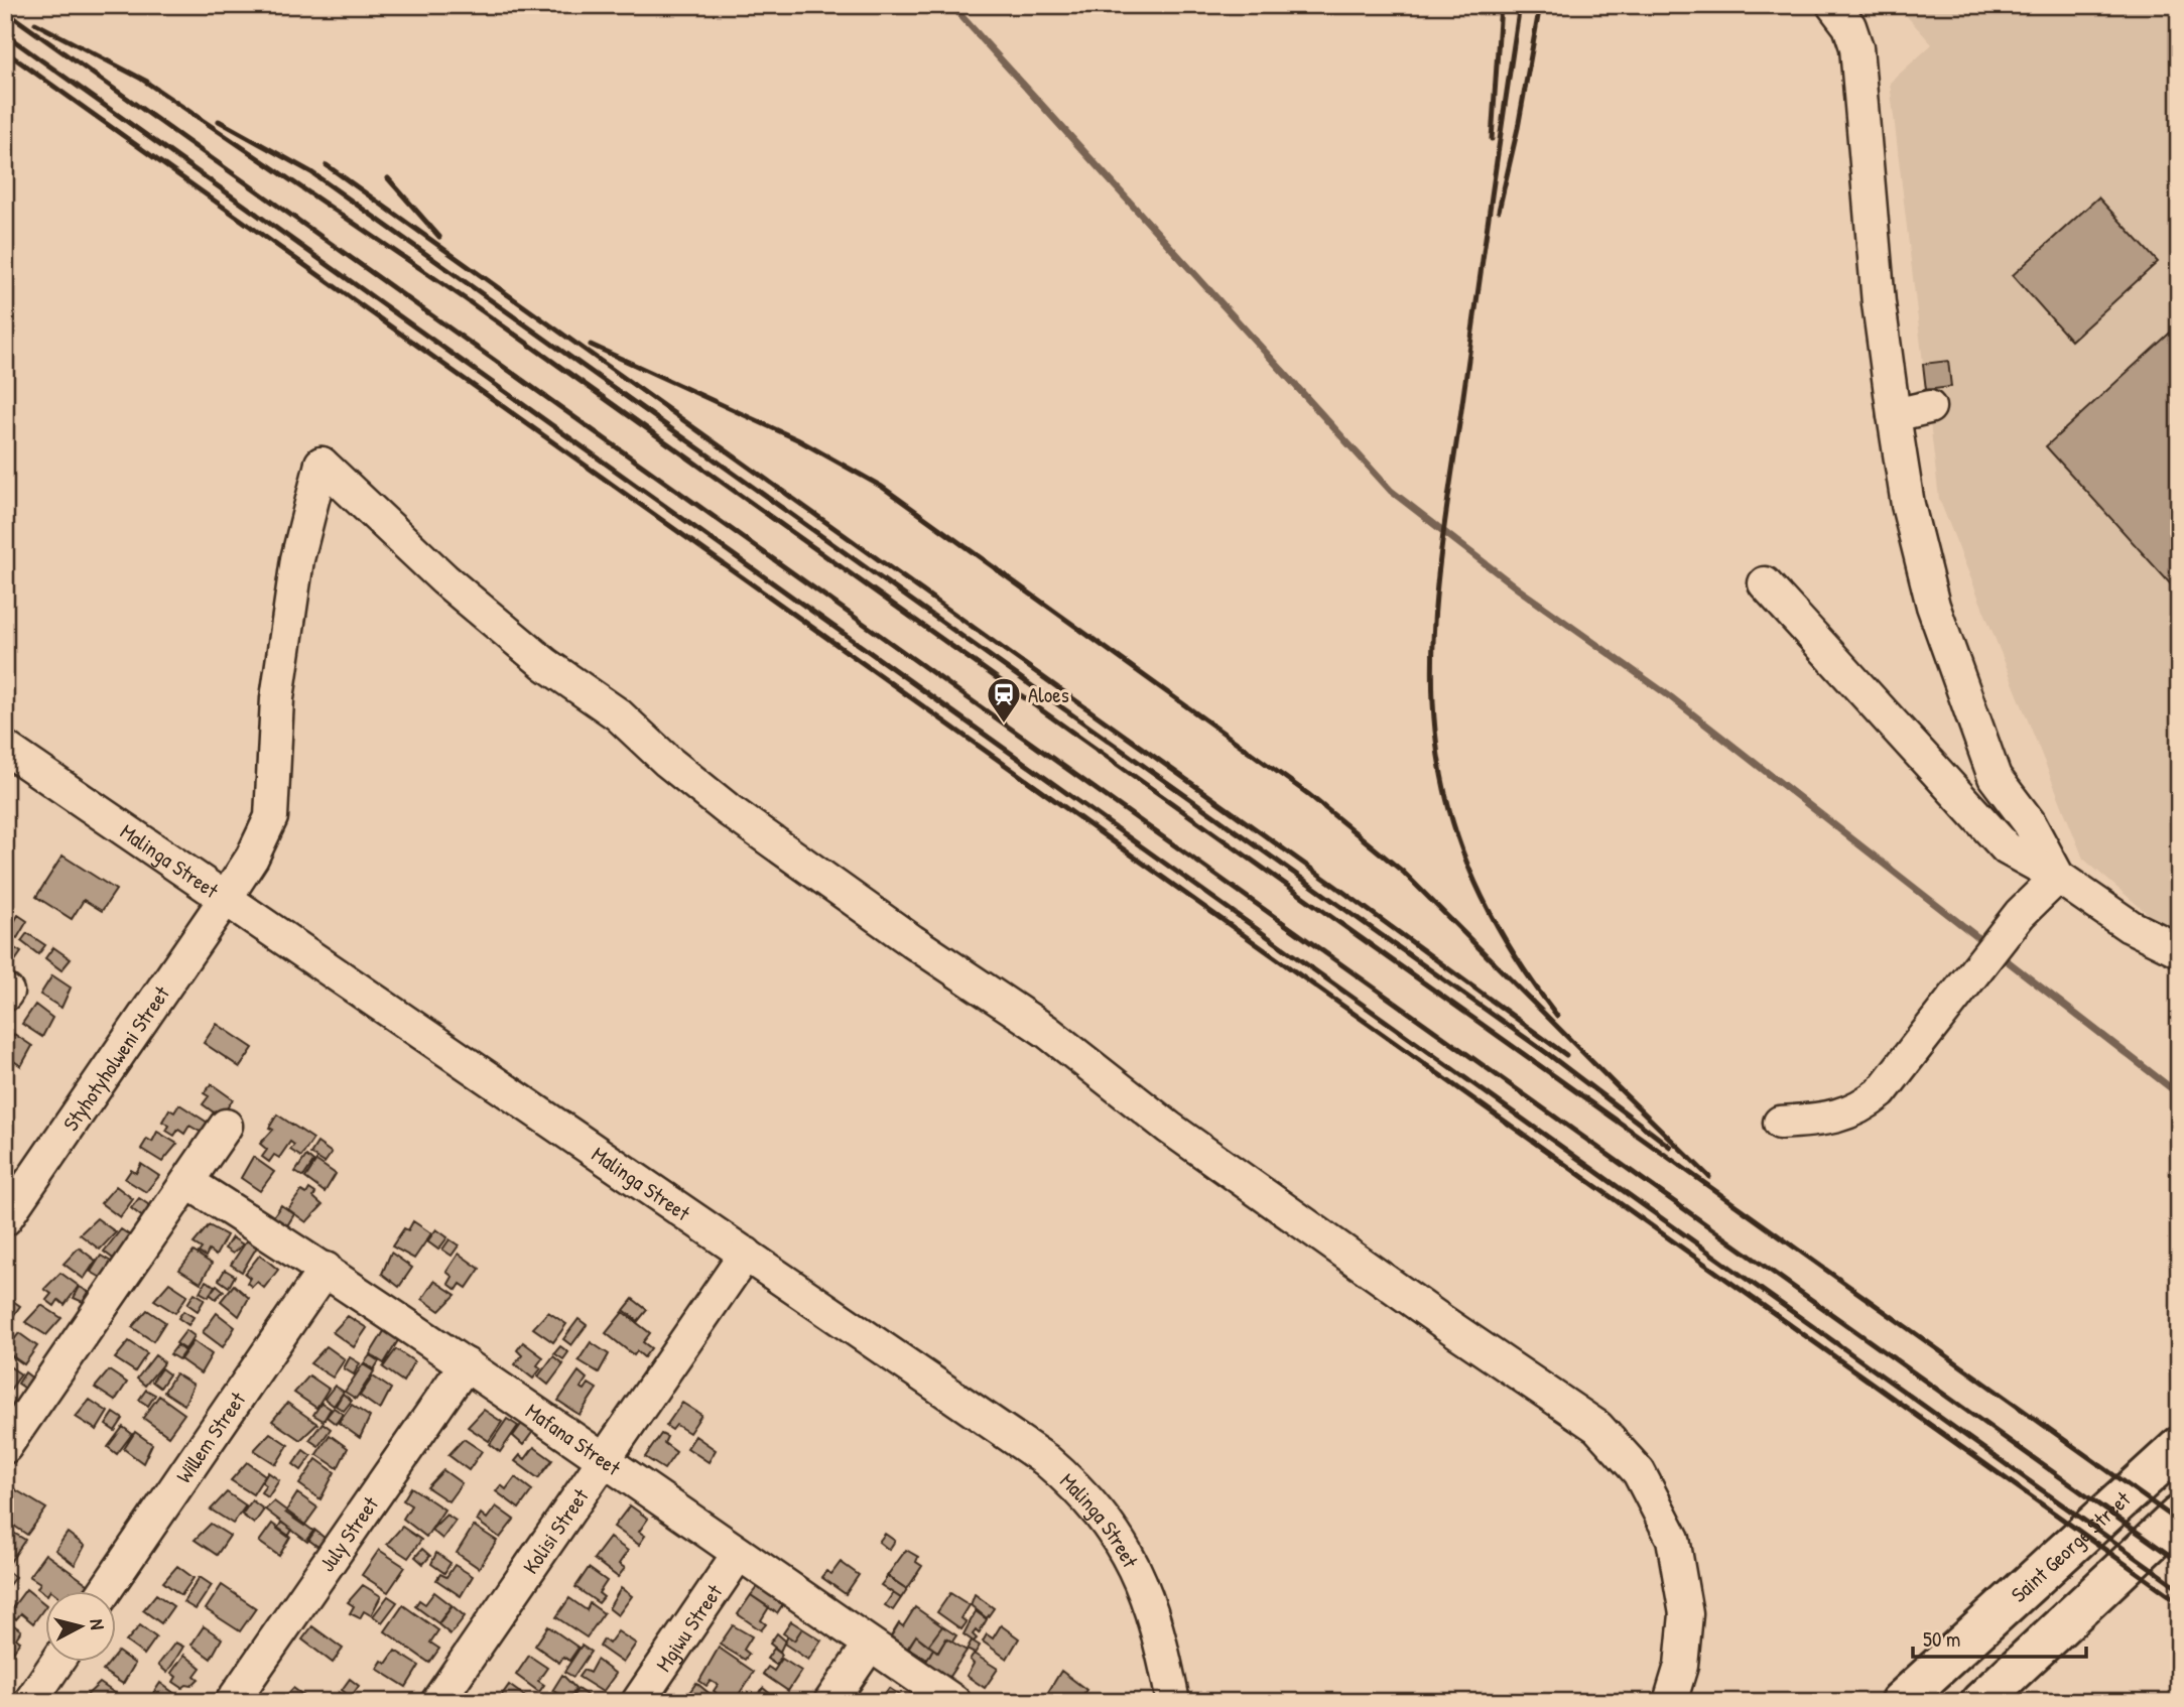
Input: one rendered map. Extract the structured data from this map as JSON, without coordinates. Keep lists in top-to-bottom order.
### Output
{
  "streets": {
    "main road": ["Saint George Street"],
    "street": [
      "Malinga Street",
      "Styhotyholweni Street",
      "Willem Street",
      "Mafana Street",
      "Kolisi Street",
      "July Street",
      "Mgiwu Street"
    ]
  },
  "crossings": [
    ["Malinga Street", "Styhotyholweni Street"],
    ["Malinga Street", "Kolisi Street"],
    ["Willem Street", "Mafana Street"],
    ["Mafana Street", "Kolisi Street"],
    ["Mafana Street", "July Street"],
    ["Mafana Street", "Mgiwu Street"]
  ],
  "places": {
    "station": ["Aloes"]
  },
  "scale_bar": "50 m",
  "north": "right"
}
